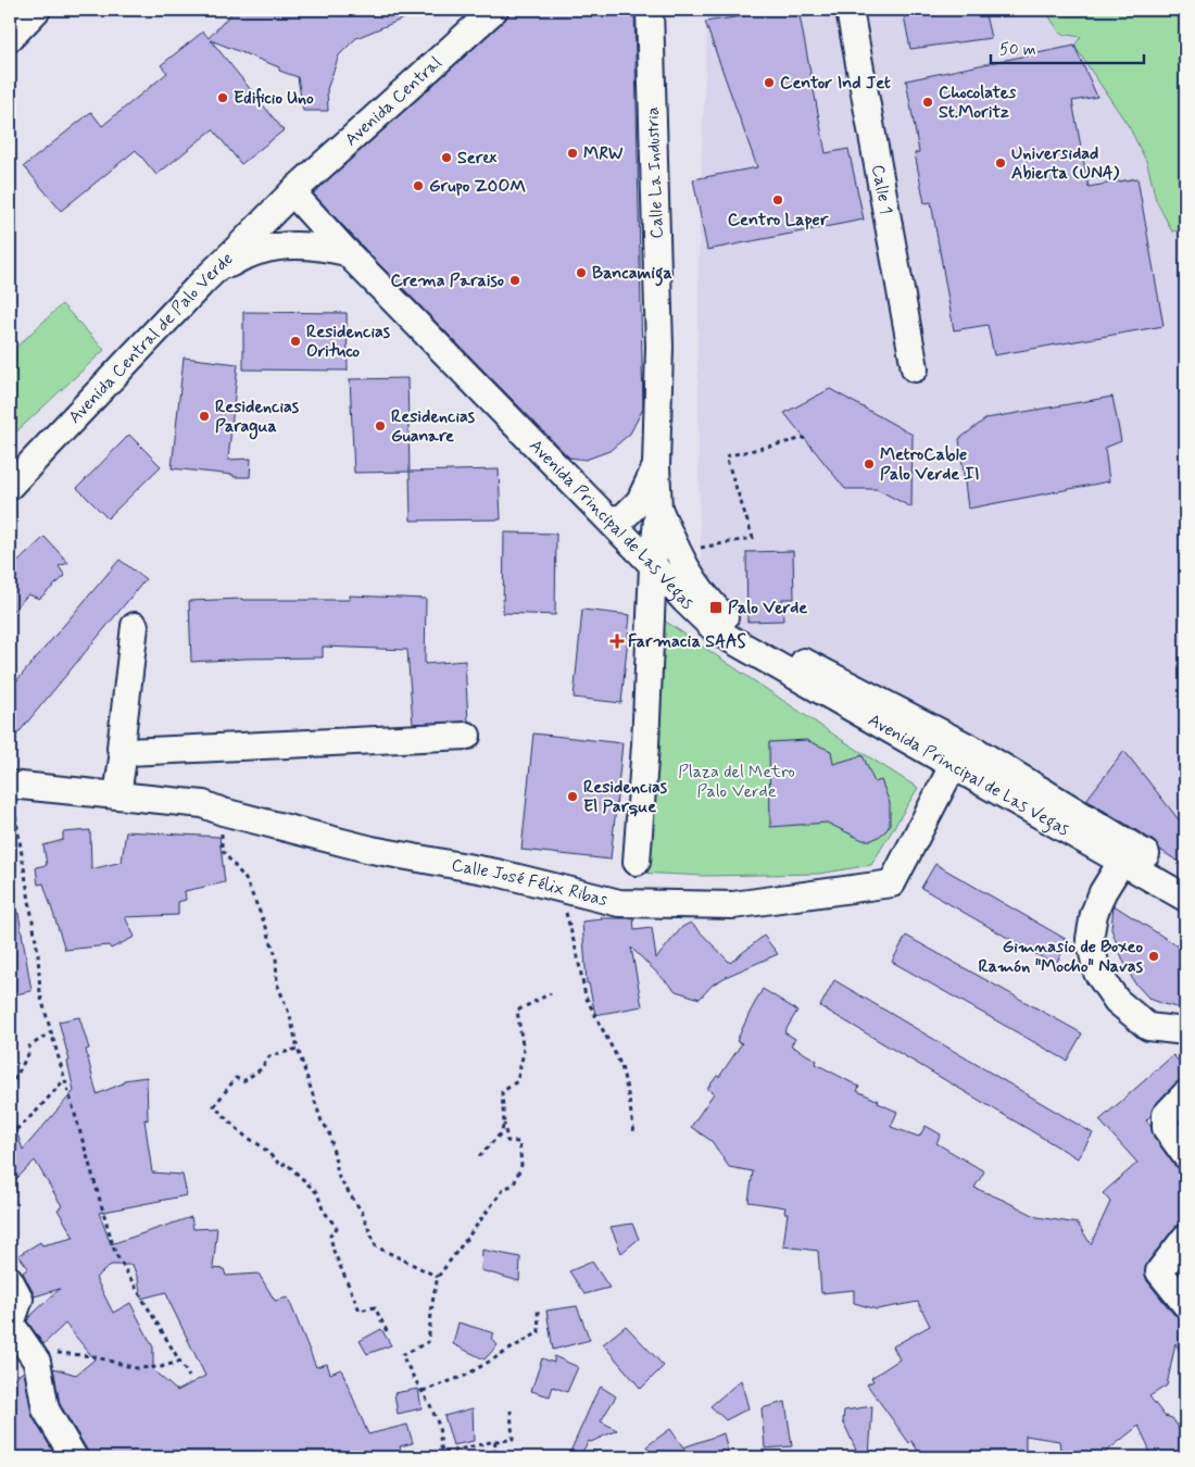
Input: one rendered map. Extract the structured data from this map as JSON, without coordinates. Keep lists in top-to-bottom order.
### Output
{
  "streets": {
    "street": [
      "Avenida Central",
      "Calle La Industria",
      "Calle 1",
      "Avenida Central de Palo Verde",
      "Avenida Principal de Las Vegas",
      "Calle José Félix Ribas"
    ]
  },
  "crossings": [
    ["Avenida Central", "Avenida Central de Palo Verde"],
    ["Avenida Central", "Avenida Principal de Las Vegas"],
    ["Calle La Industria", "Avenida Principal de Las Vegas"],
    ["Avenida Central de Palo Verde", "Avenida Principal de Las Vegas"],
    ["Avenida Principal de Las Vegas", "Calle José Félix Ribas"]
  ],
  "parks": ["Plaza del Metro Palo Verde"],
  "places": {
    "other": [
      "Centor Ind Jet",
      "Edificio Uno",
      "Chocolates St.Moritz",
      "MRW",
      "Serex",
      "Universidad Abierta (UNA)",
      "Grupo ZOOM",
      "Centro Laper",
      "Bancamiga",
      "Crema Paraiso",
      "Residencias Orituco",
      "Residencias Paragua",
      "Residencias Guanare",
      "MetroCable Palo Verde II",
      "Residencias El Parque",
      "Gimnasio de Boxeo Ramón \"Mocho\" Navas"
    ],
    "transit": ["Palo Verde"],
    "health": ["Farmacia SAAS"]
  },
  "scale_bar": "50 m"
}
